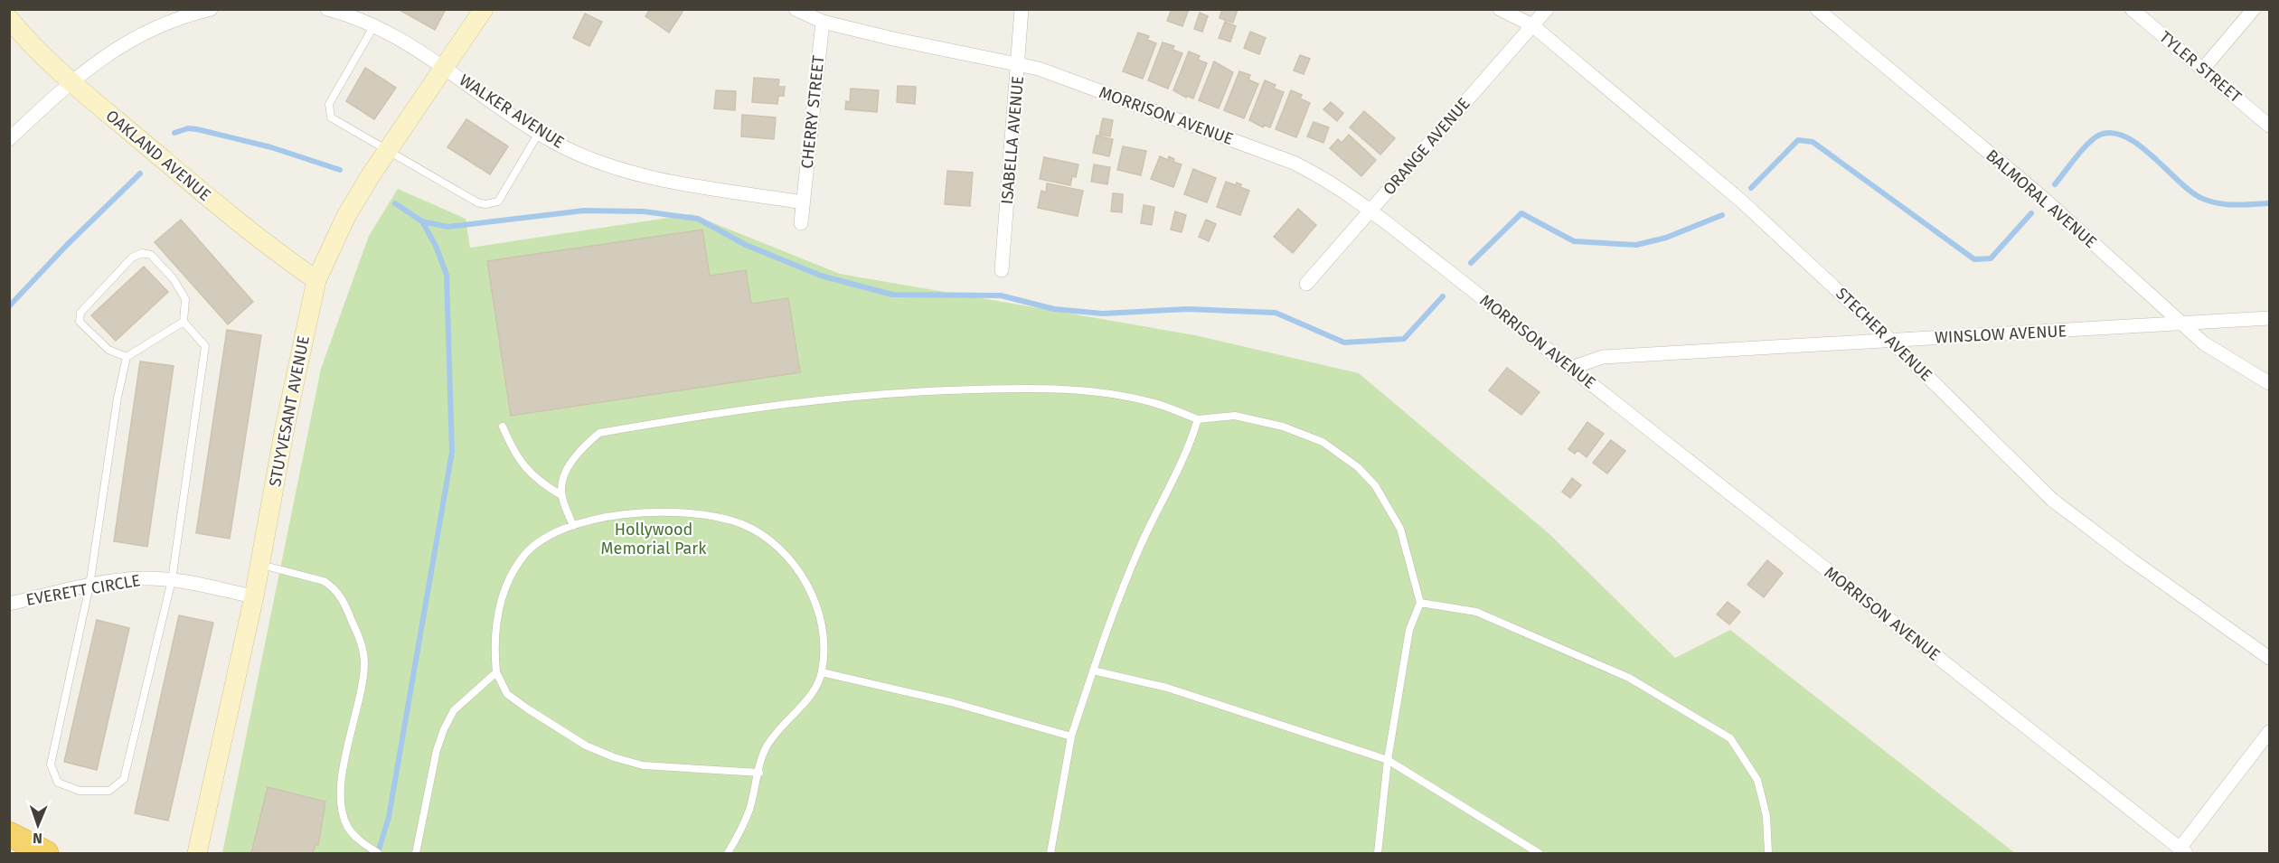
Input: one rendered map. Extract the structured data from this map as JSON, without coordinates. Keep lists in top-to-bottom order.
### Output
{
  "streets": {
    "main road": ["OAKLAND AVENUE", "STUYVESANT AVENUE"],
    "street": [
      "TYLER STREET",
      "WALKER AVENUE",
      "CHERRY STREET",
      "MORRISON AVENUE",
      "ISABELLA AVENUE",
      "ORANGE AVENUE",
      "BALMORAL AVENUE",
      "STECHER AVENUE",
      "WINSLOW AVENUE",
      "EVERETT CIRCLE"
    ]
  },
  "crossings": [
    ["WALKER AVENUE", "CHERRY STREET"],
    ["WALKER AVENUE", "STUYVESANT AVENUE"],
    ["CHERRY STREET", "MORRISON AVENUE"],
    ["MORRISON AVENUE", "ISABELLA AVENUE"],
    ["MORRISON AVENUE", "ORANGE AVENUE"],
    ["MORRISON AVENUE", "WINSLOW AVENUE"],
    ["ORANGE AVENUE", "STECHER AVENUE"],
    ["OAKLAND AVENUE", "STUYVESANT AVENUE"],
    ["BALMORAL AVENUE", "WINSLOW AVENUE"],
    ["STECHER AVENUE", "WINSLOW AVENUE"],
    ["STUYVESANT AVENUE", "EVERETT CIRCLE"]
  ],
  "parks": ["Hollywood Memorial Park"],
  "north": "bottom"
}
